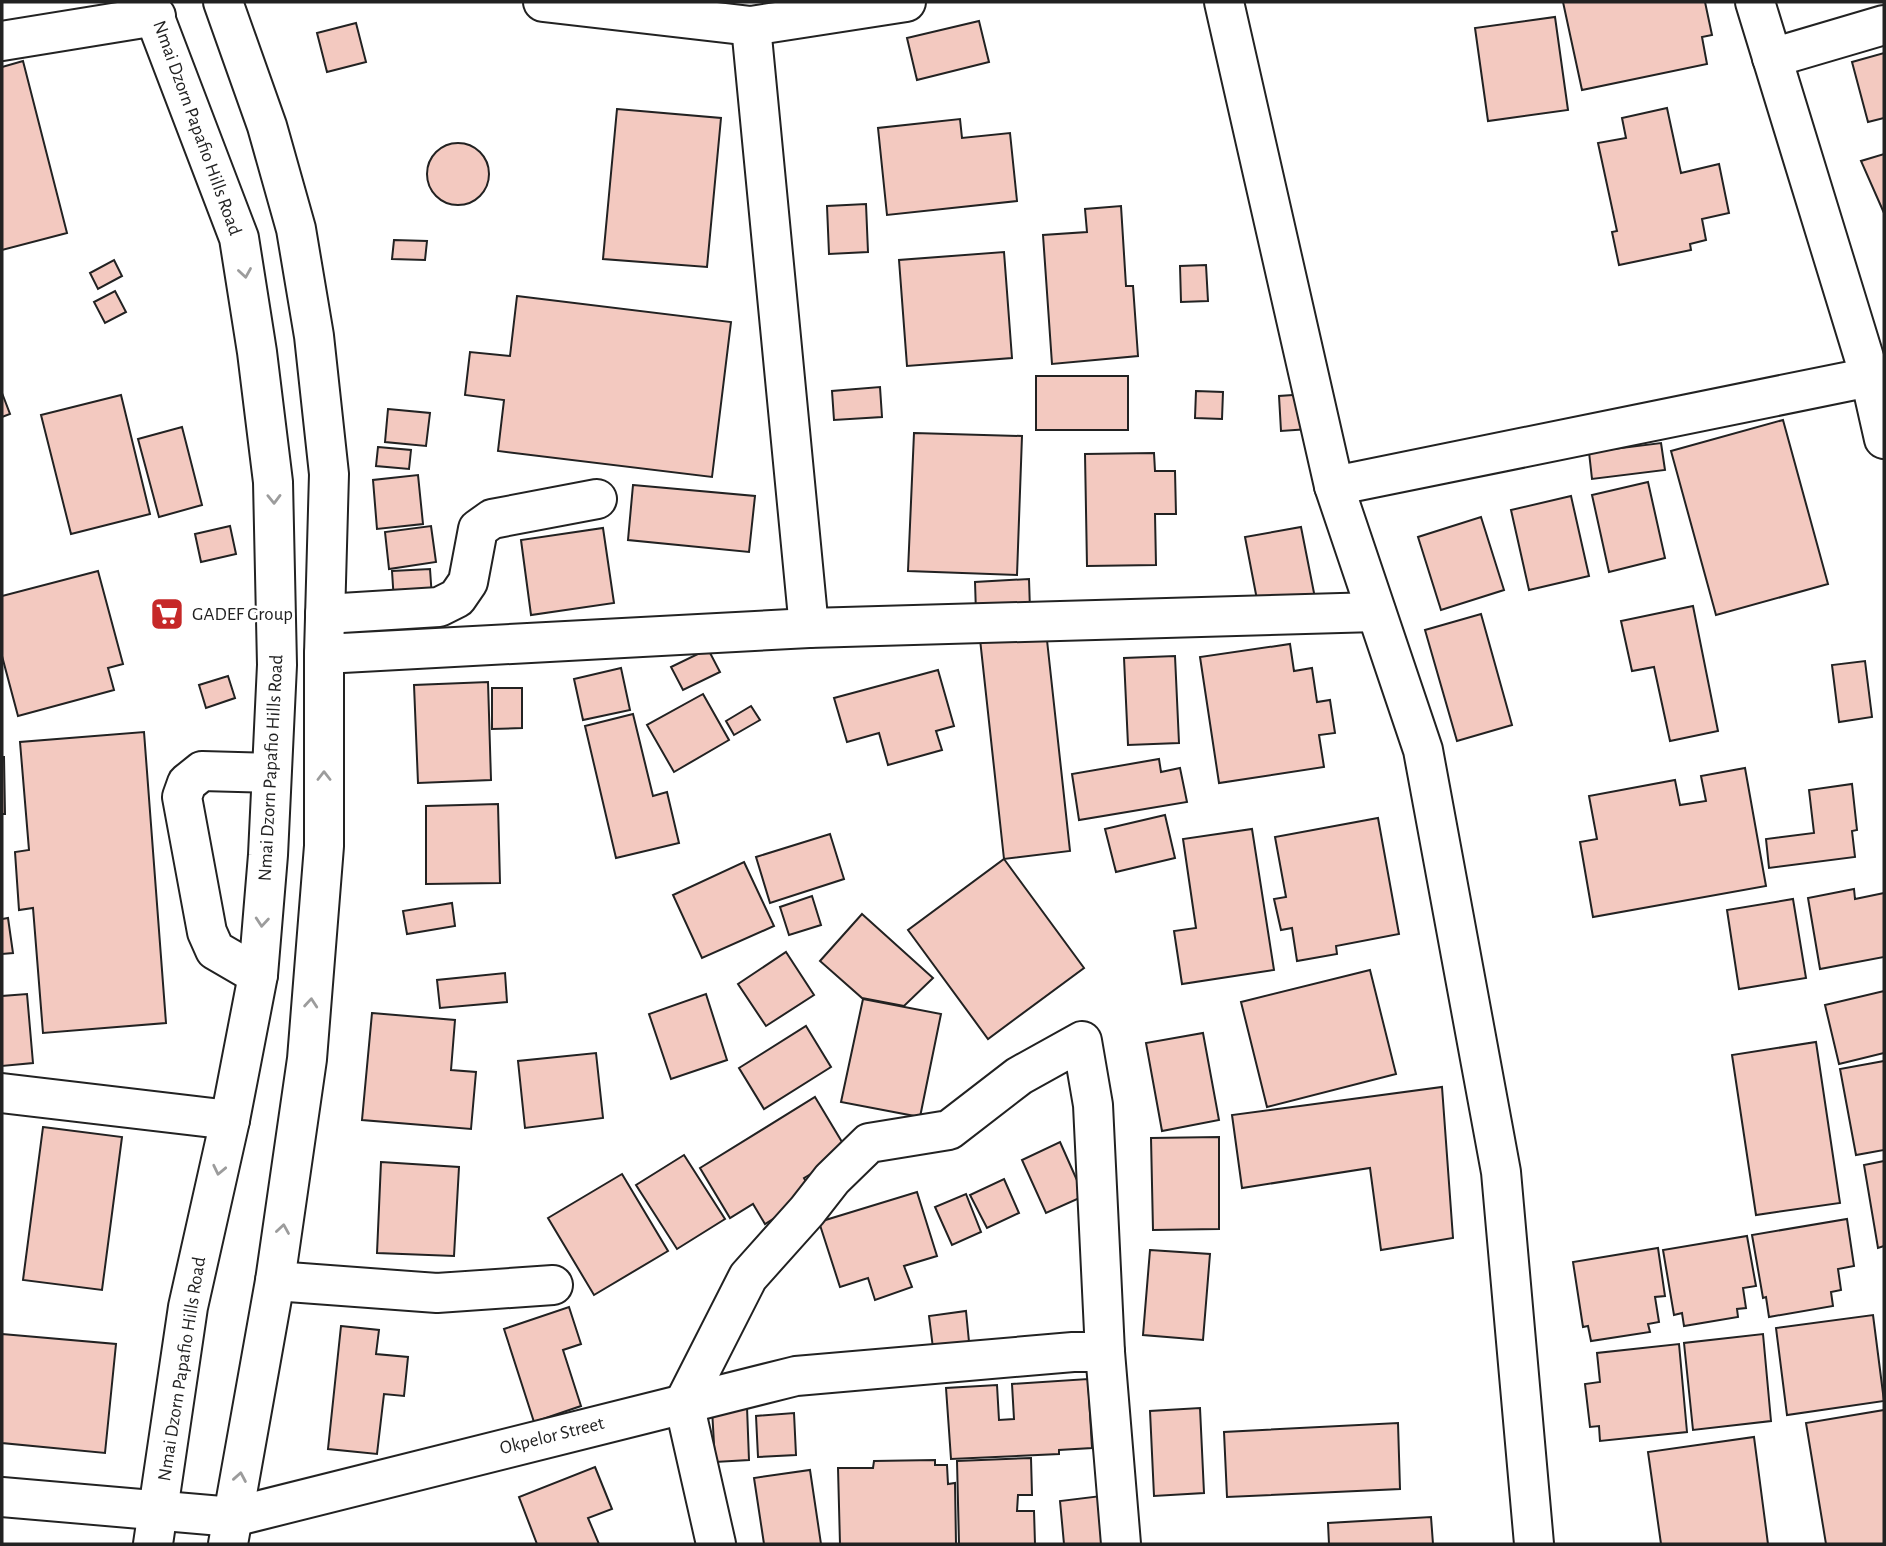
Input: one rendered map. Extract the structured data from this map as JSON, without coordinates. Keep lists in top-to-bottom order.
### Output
{
  "streets": {
    "street": ["Nmai Dzorn Papafio Hills Road", "Okpelor Street"]
  },
  "crossings": [
    ["Nmai Dzorn Papafio Hills Road", "Okpelor Street"]
  ],
  "places": {
    "supermarket": ["GADEF Group"]
  }
}
